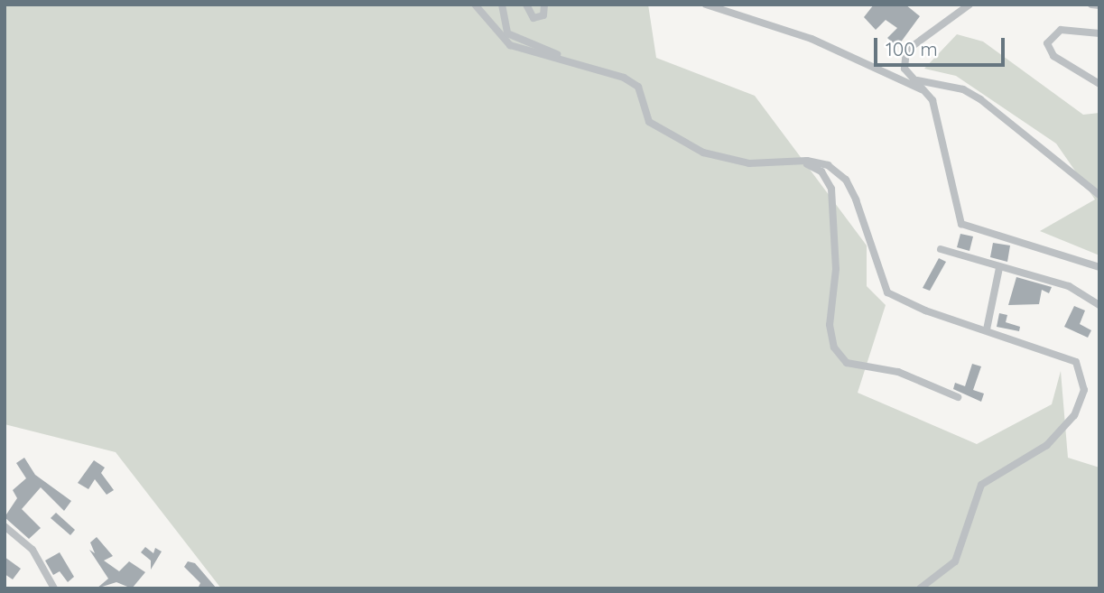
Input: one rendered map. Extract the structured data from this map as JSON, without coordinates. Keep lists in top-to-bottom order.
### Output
{
  "scale_bar": "100 m"
}
